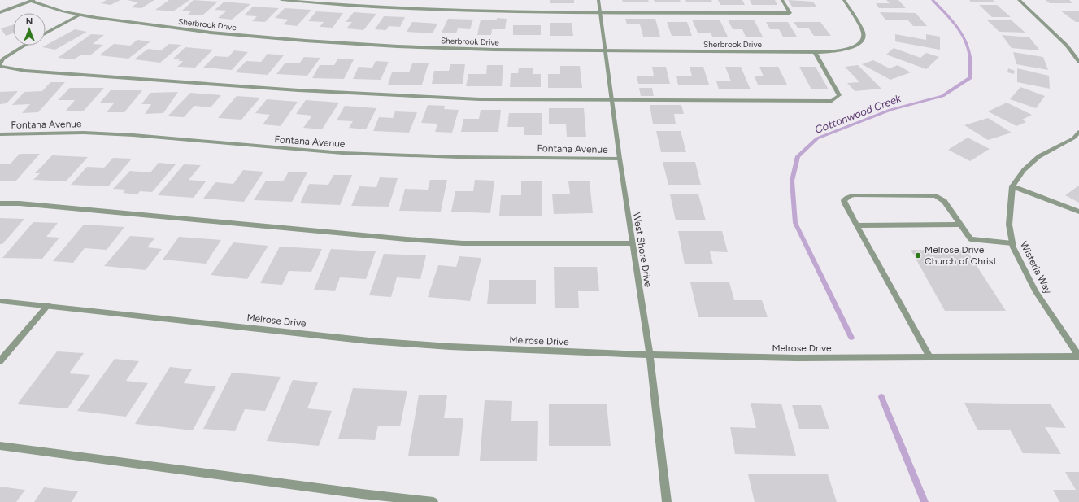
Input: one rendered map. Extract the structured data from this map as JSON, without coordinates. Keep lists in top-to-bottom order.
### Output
{
  "streets": {
    "street": [
      "Sherbrook Drive",
      "Fontana Avenue",
      "West Shore Drive",
      "Wisteria Way",
      "Melrose Drive"
    ]
  },
  "crossings": [
    ["Sherbrook Drive", "West Shore Drive"],
    ["Fontana Avenue", "West Shore Drive"],
    ["West Shore Drive", "Melrose Drive"],
    ["Wisteria Way", "Melrose Drive"]
  ],
  "water": ["Cottonwood Creek"],
  "places": ["Melrose Drive Church of Christ"],
  "north": "top"
}
